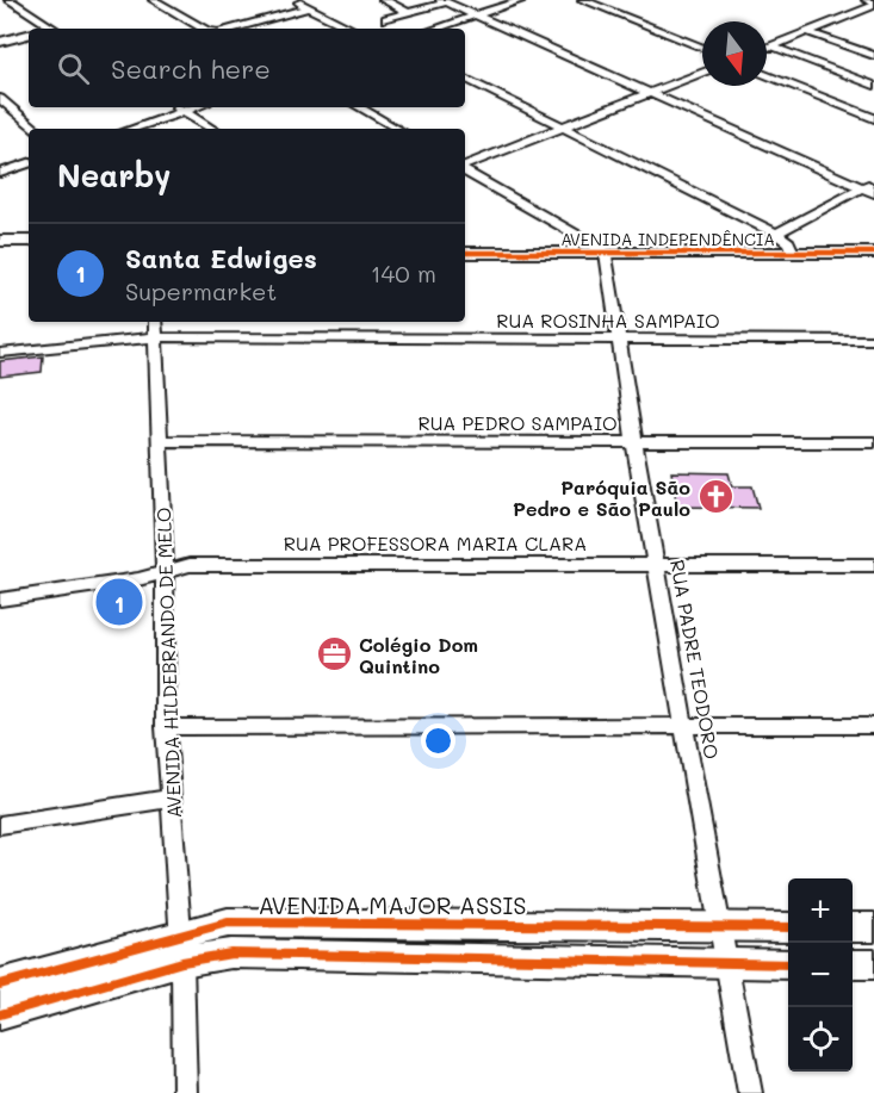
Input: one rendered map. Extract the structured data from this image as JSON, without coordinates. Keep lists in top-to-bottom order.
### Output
{
  "streets": {
    "street": [
      "AVENIDA INDEPENDÊNCIA",
      "RUA ROSINHA SAMPAIO",
      "RUA PEDRO SAMPAIO",
      "RUA PROFESSORA MARIA CLARA",
      "RUA PADRE TEODORO",
      "AVENIDA HILDEBRANDO DE MELO",
      "AVENIDA MAJOR ASSIS"
    ]
  },
  "crossings": [
    ["AVENIDA INDEPENDÊNCIA", "RUA PADRE TEODORO"],
    ["RUA ROSINHA SAMPAIO", "RUA PADRE TEODORO"],
    ["RUA ROSINHA SAMPAIO", "AVENIDA HILDEBRANDO DE MELO"],
    ["RUA PEDRO SAMPAIO", "RUA PADRE TEODORO"],
    ["RUA PEDRO SAMPAIO", "AVENIDA HILDEBRANDO DE MELO"],
    ["RUA PROFESSORA MARIA CLARA", "RUA PADRE TEODORO"],
    ["RUA PROFESSORA MARIA CLARA", "AVENIDA HILDEBRANDO DE MELO"],
    ["RUA PADRE TEODORO", "AVENIDA MAJOR ASSIS"],
    ["AVENIDA HILDEBRANDO DE MELO", "AVENIDA MAJOR ASSIS"]
  ],
  "places": {
    "church": ["Paróquia São Pedro e São Paulo"],
    "office": ["Colégio Dom Quintino"]
  },
  "north": "bottom",
  "page": {
    "search": "Search here",
    "heading": "Nearby",
    "list": [
      {
        "mark": "1",
        "name": "Santa Edwiges",
        "note": "Supermarket",
        "value": "140 m"
      }
    ],
    "pins": "1",
    "map_buttons": ["+", "−"]
  }
}
